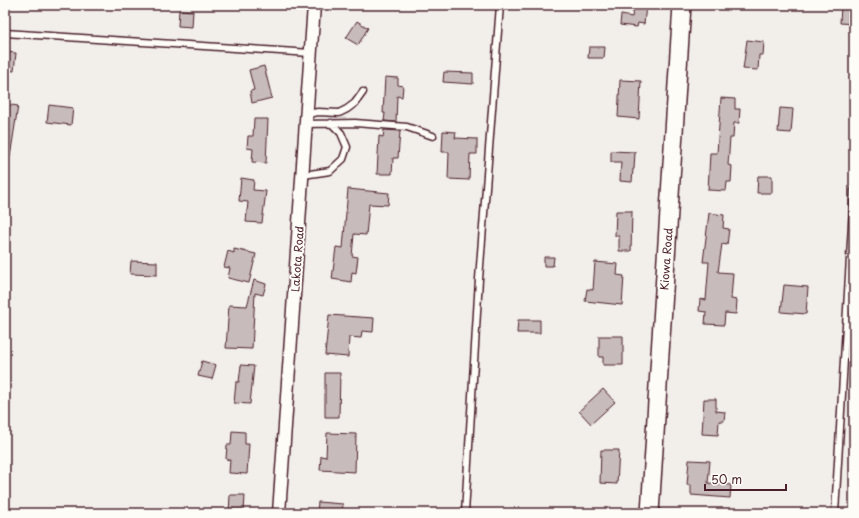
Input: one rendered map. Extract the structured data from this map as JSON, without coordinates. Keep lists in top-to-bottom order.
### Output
{
  "streets": {
    "street": ["Lakota Road", "Kiowa Road"]
  },
  "scale_bar": "50 m"
}
